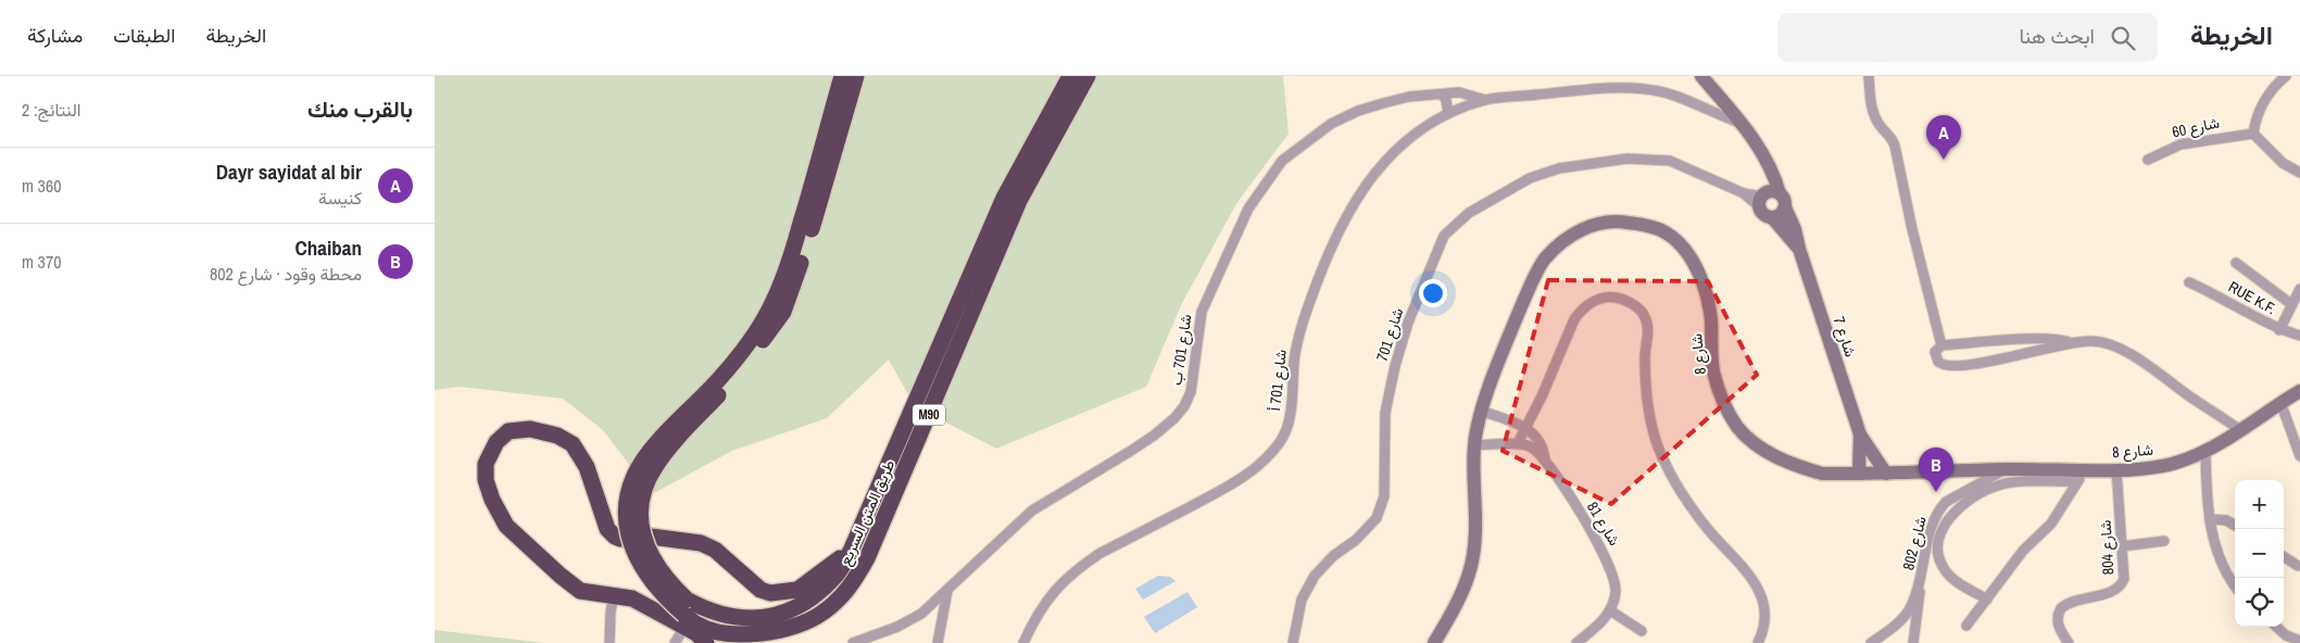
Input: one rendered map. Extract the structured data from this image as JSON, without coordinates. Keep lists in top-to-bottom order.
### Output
{
  "streets": {
    "highway": ["M90", "طريق المتن السريع"],
    "street": [
      "شارع 60",
      "RUE K.F.",
      "شارع 701",
      "شارع 7",
      "شارع 701 ب",
      "شارع 8",
      "شارع 701 أ",
      "شارع 81",
      "شارع 802",
      "شارع 804"
    ]
  },
  "crossings": [
    ["شارع 701", "شارع 7"],
    ["شارع 701 ب", "شارع 701 أ"],
    ["شارع 8", "شارع 802"],
    ["شارع 8", "شارع 804"]
  ],
  "page": {
    "header": "الخريطة",
    "search": "ابحث هنا",
    "nav": ["الخريطة", "الطبقات", "مشاركة"],
    "heading": ["بالقرب منك", "النتائج: 2"],
    "pins": ["A", "B"],
    "list": [
      {
        "mark": "A",
        "name": "Dayr sayidat al bir",
        "note": "كنيسة",
        "value": "360 m"
      },
      {
        "mark": "B",
        "name": "Chaiban",
        "note": "محطة وقود · شارع 802",
        "value": "370 m"
      }
    ],
    "map_buttons": ["+", "−"]
  }
}
